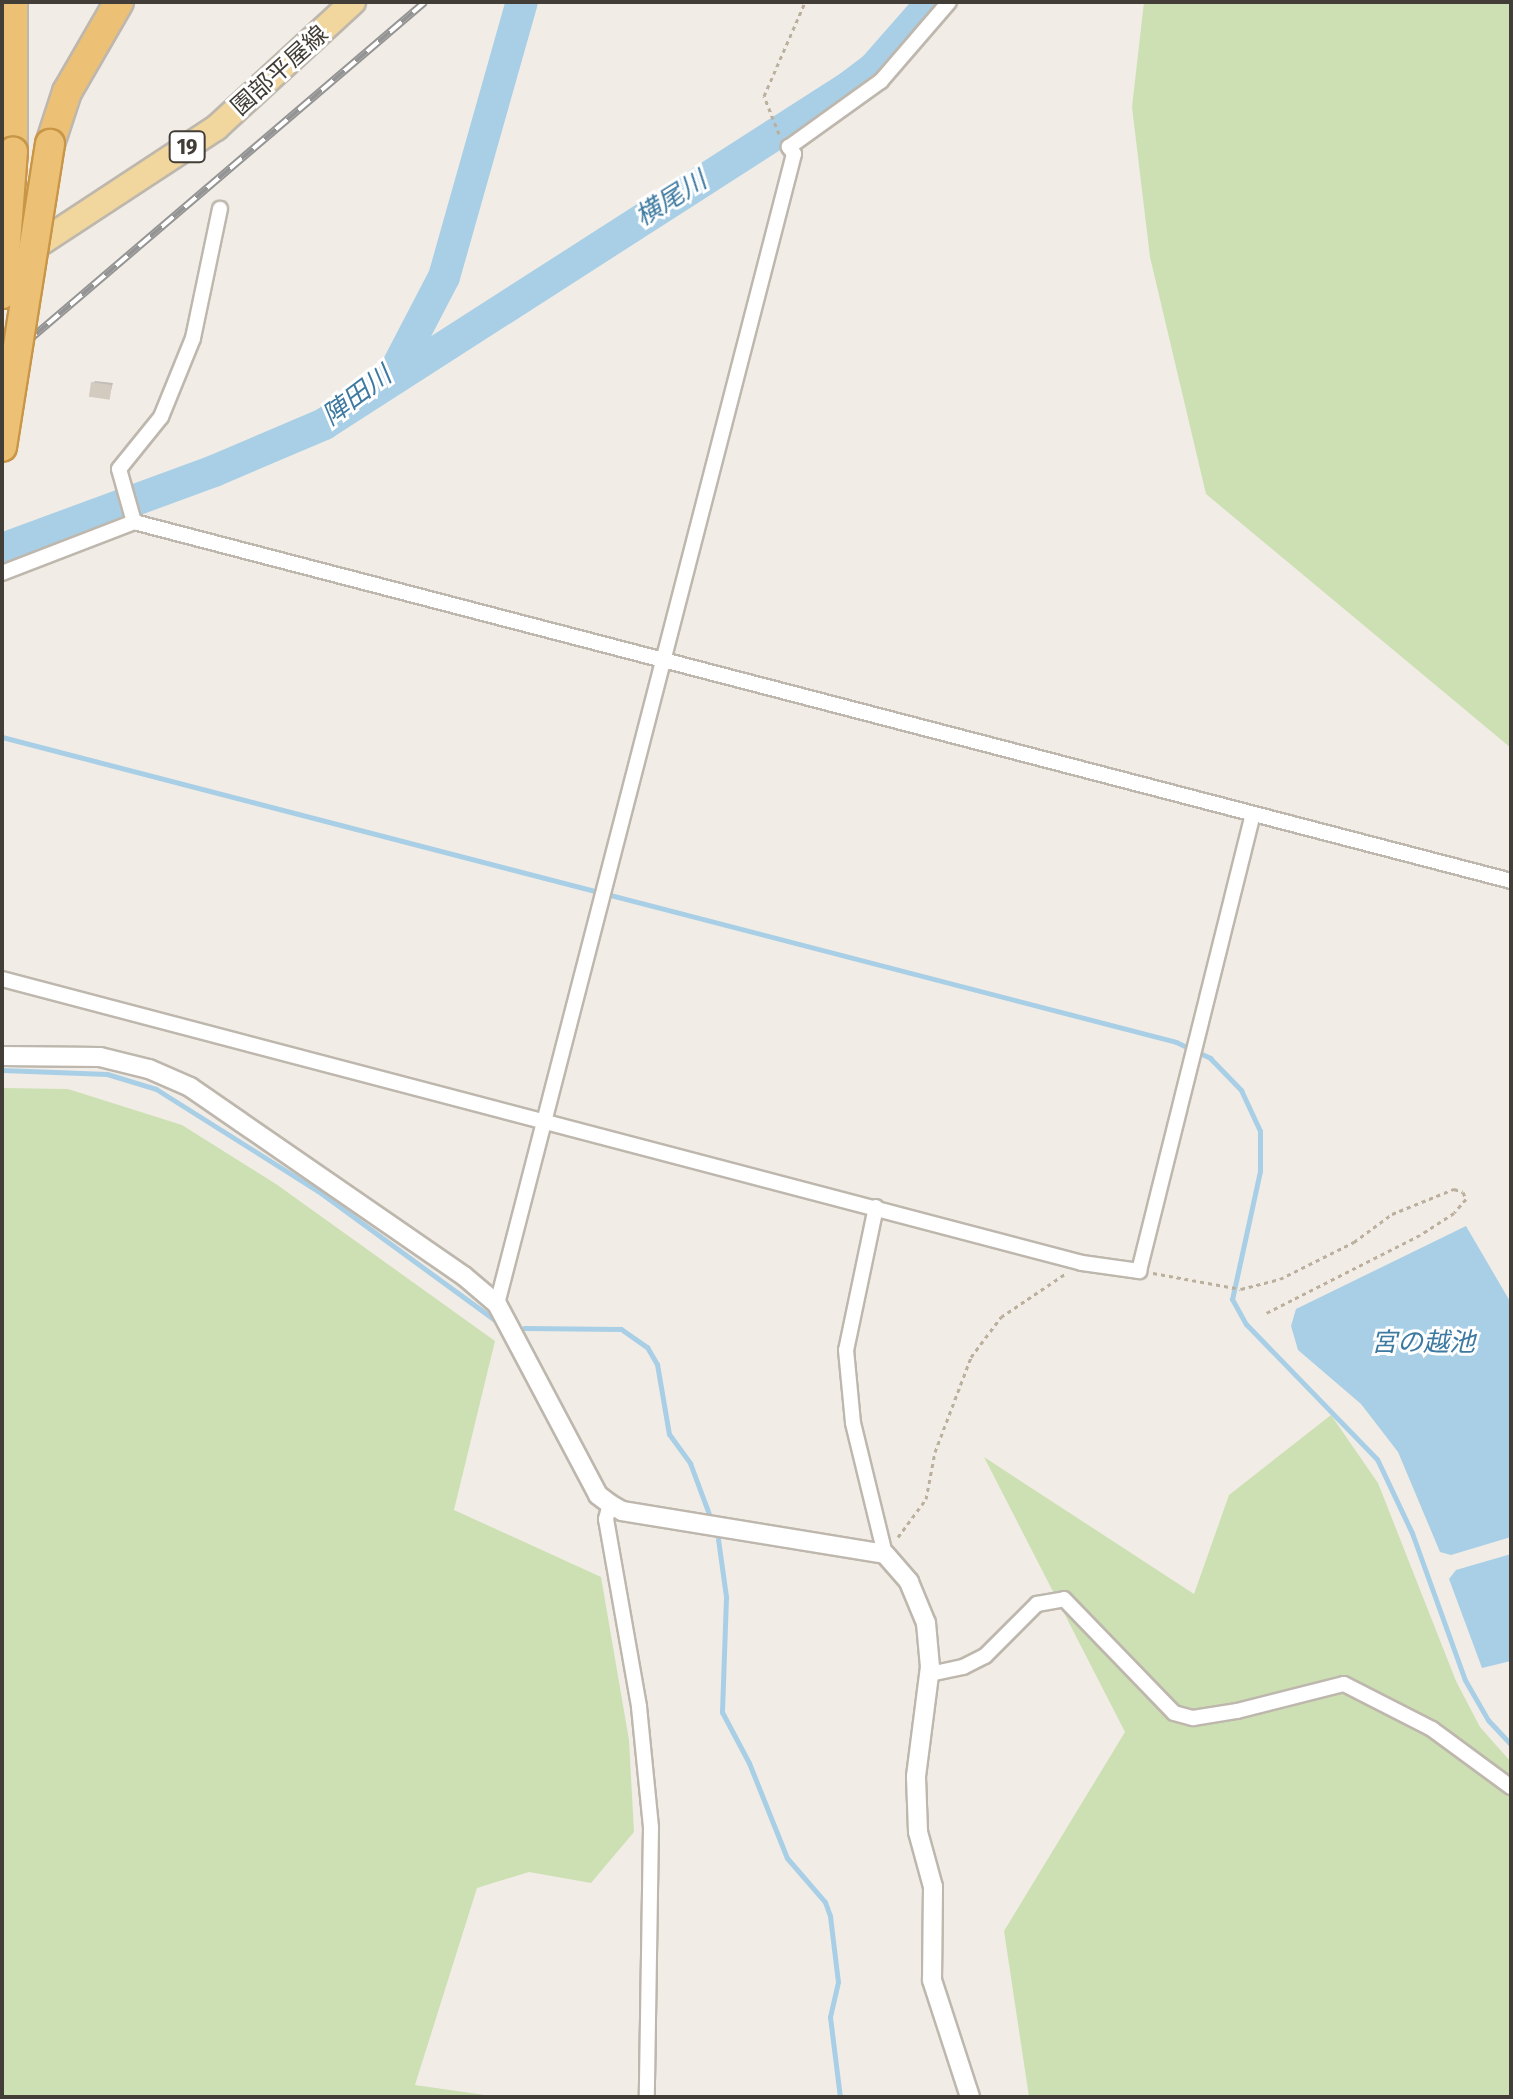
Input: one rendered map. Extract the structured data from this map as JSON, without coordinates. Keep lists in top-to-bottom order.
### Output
{
  "streets": {
    "main road": ["園部平屋線", "19"]
  },
  "water": ["横尾川", "陣田川", "宮の越池"]
}
